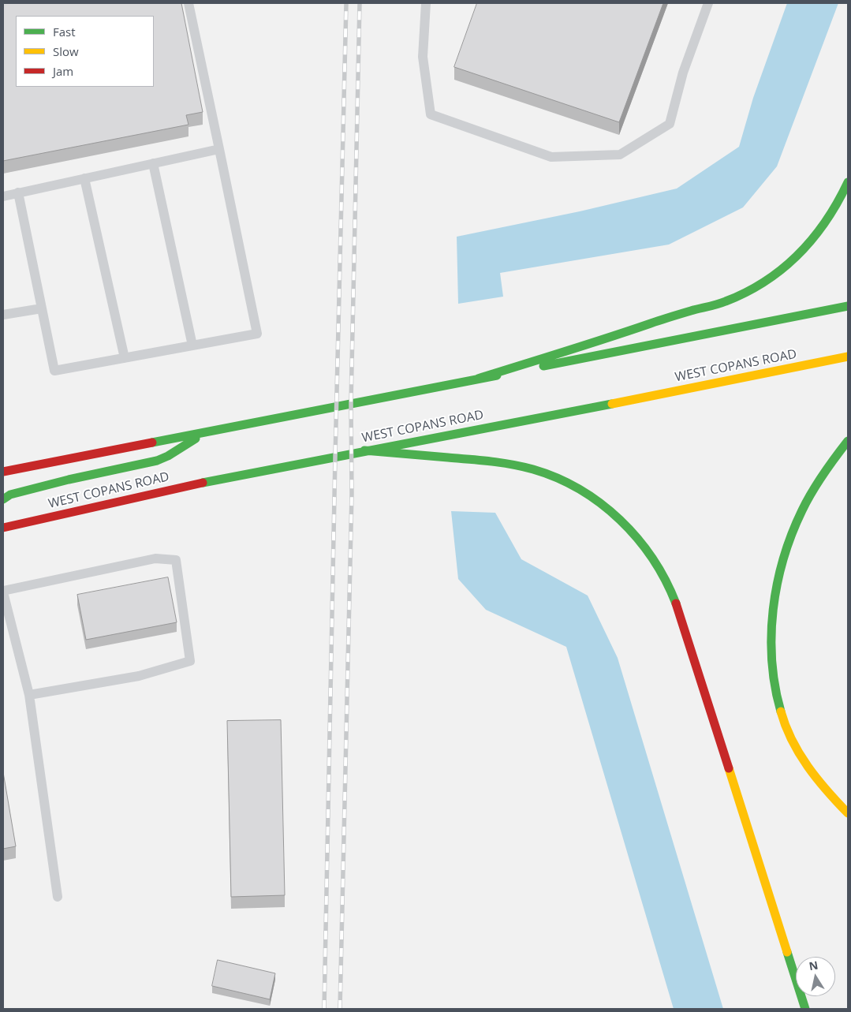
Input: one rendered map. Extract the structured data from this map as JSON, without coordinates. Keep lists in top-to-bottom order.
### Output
{
  "streets": {
    "main road": ["WEST COPANS ROAD"]
  },
  "legend": ["Fast", "Slow", "Jam"],
  "north": "top"
}
